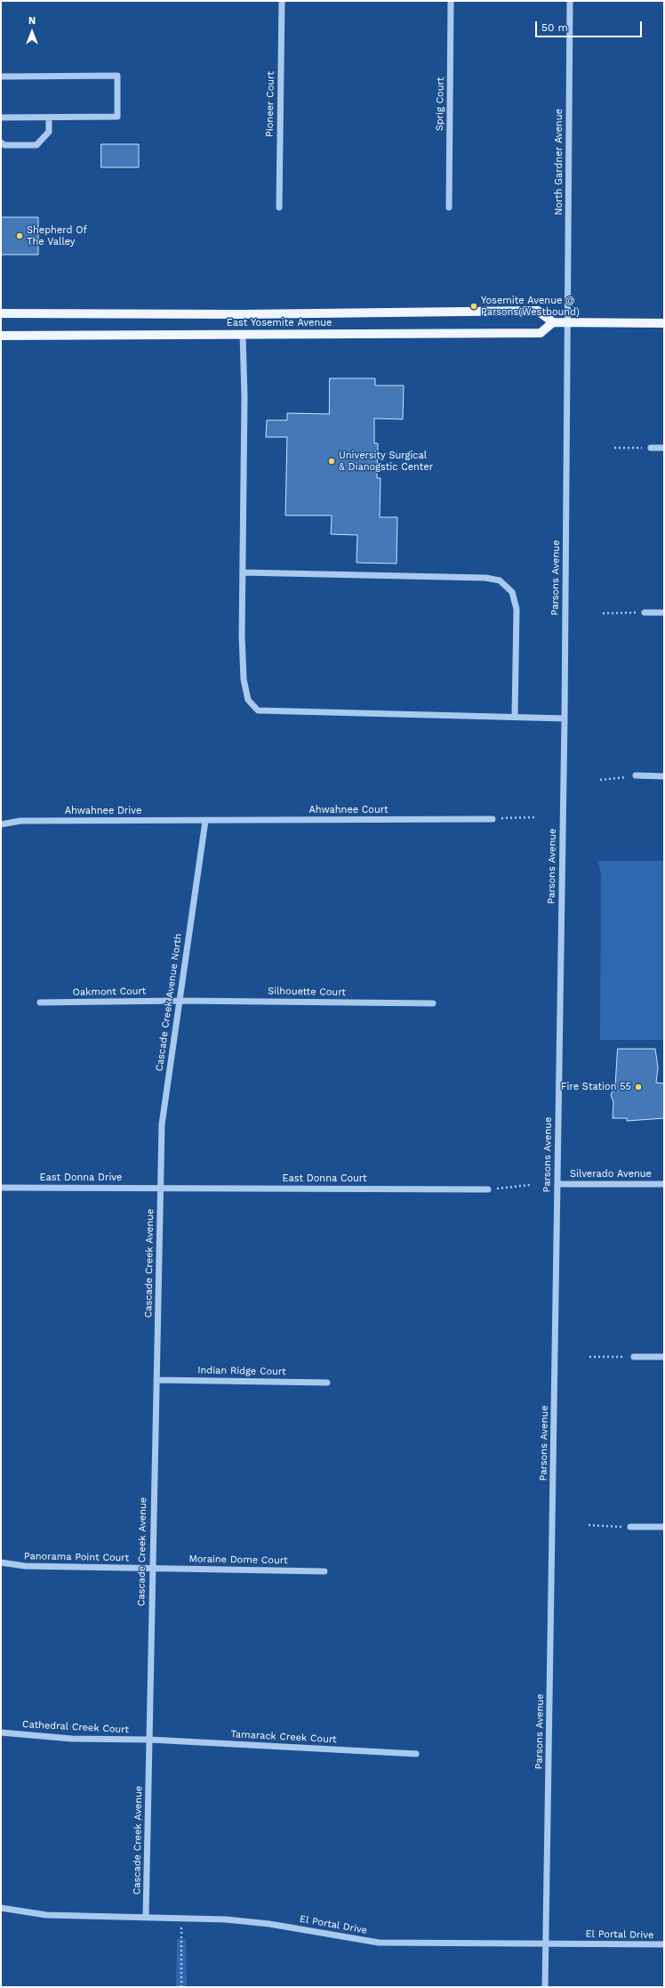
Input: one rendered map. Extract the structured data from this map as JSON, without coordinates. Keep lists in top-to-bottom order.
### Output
{
  "streets": {
    "main road": ["East Yosemite Avenue"],
    "street": [
      "Pioneer Court",
      "Sprig Court",
      "North Gardner Avenue",
      "Parsons Avenue",
      "Ahwahnee Court",
      "Ahwahnee Drive",
      "Oakmont Court",
      "Silhouette Court",
      "Cascade Creek Avenue North",
      "Silverado Avenue",
      "East Donna Drive",
      "East Donna Court",
      "Cascade Creek Avenue",
      "Indian Ridge Court",
      "Panorama Point Court",
      "Moraine Dome Court",
      "Cathedral Creek Court",
      "Tamarack Creek Court",
      "El Portal Drive"
    ]
  },
  "crossings": [
    ["North Gardner Avenue", "Parsons Avenue"],
    ["Parsons Avenue", "Silverado Avenue"],
    ["Parsons Avenue", "El Portal Drive"],
    ["Ahwahnee Court", "Ahwahnee Drive"],
    ["Ahwahnee Court", "Cascade Creek Avenue North"],
    ["Ahwahnee Drive", "Cascade Creek Avenue North"],
    ["Oakmont Court", "Silhouette Court"],
    ["Oakmont Court", "Cascade Creek Avenue North"],
    ["Silhouette Court", "Cascade Creek Avenue North"],
    ["Cascade Creek Avenue North", "East Donna Drive"],
    ["Cascade Creek Avenue North", "East Donna Court"],
    ["Cascade Creek Avenue North", "Cascade Creek Avenue"],
    ["East Donna Drive", "East Donna Court"],
    ["East Donna Drive", "Cascade Creek Avenue"],
    ["East Donna Court", "Cascade Creek Avenue"],
    ["Cascade Creek Avenue", "Indian Ridge Court"],
    ["Cascade Creek Avenue", "Panorama Point Court"],
    ["Cascade Creek Avenue", "Moraine Dome Court"],
    ["Cascade Creek Avenue", "Cathedral Creek Court"],
    ["Cascade Creek Avenue", "Tamarack Creek Court"],
    ["Cascade Creek Avenue", "El Portal Drive"],
    ["Panorama Point Court", "Moraine Dome Court"],
    ["Cathedral Creek Court", "Tamarack Creek Court"]
  ],
  "places": [
    "Shepherd Of The Valley",
    "Yosemite Avenue @ Parsons(Westbound)",
    "University Surgical & Dianogstic Center",
    "Fire Station 55"
  ],
  "scale_bar": "50 m",
  "north": "top"
}
